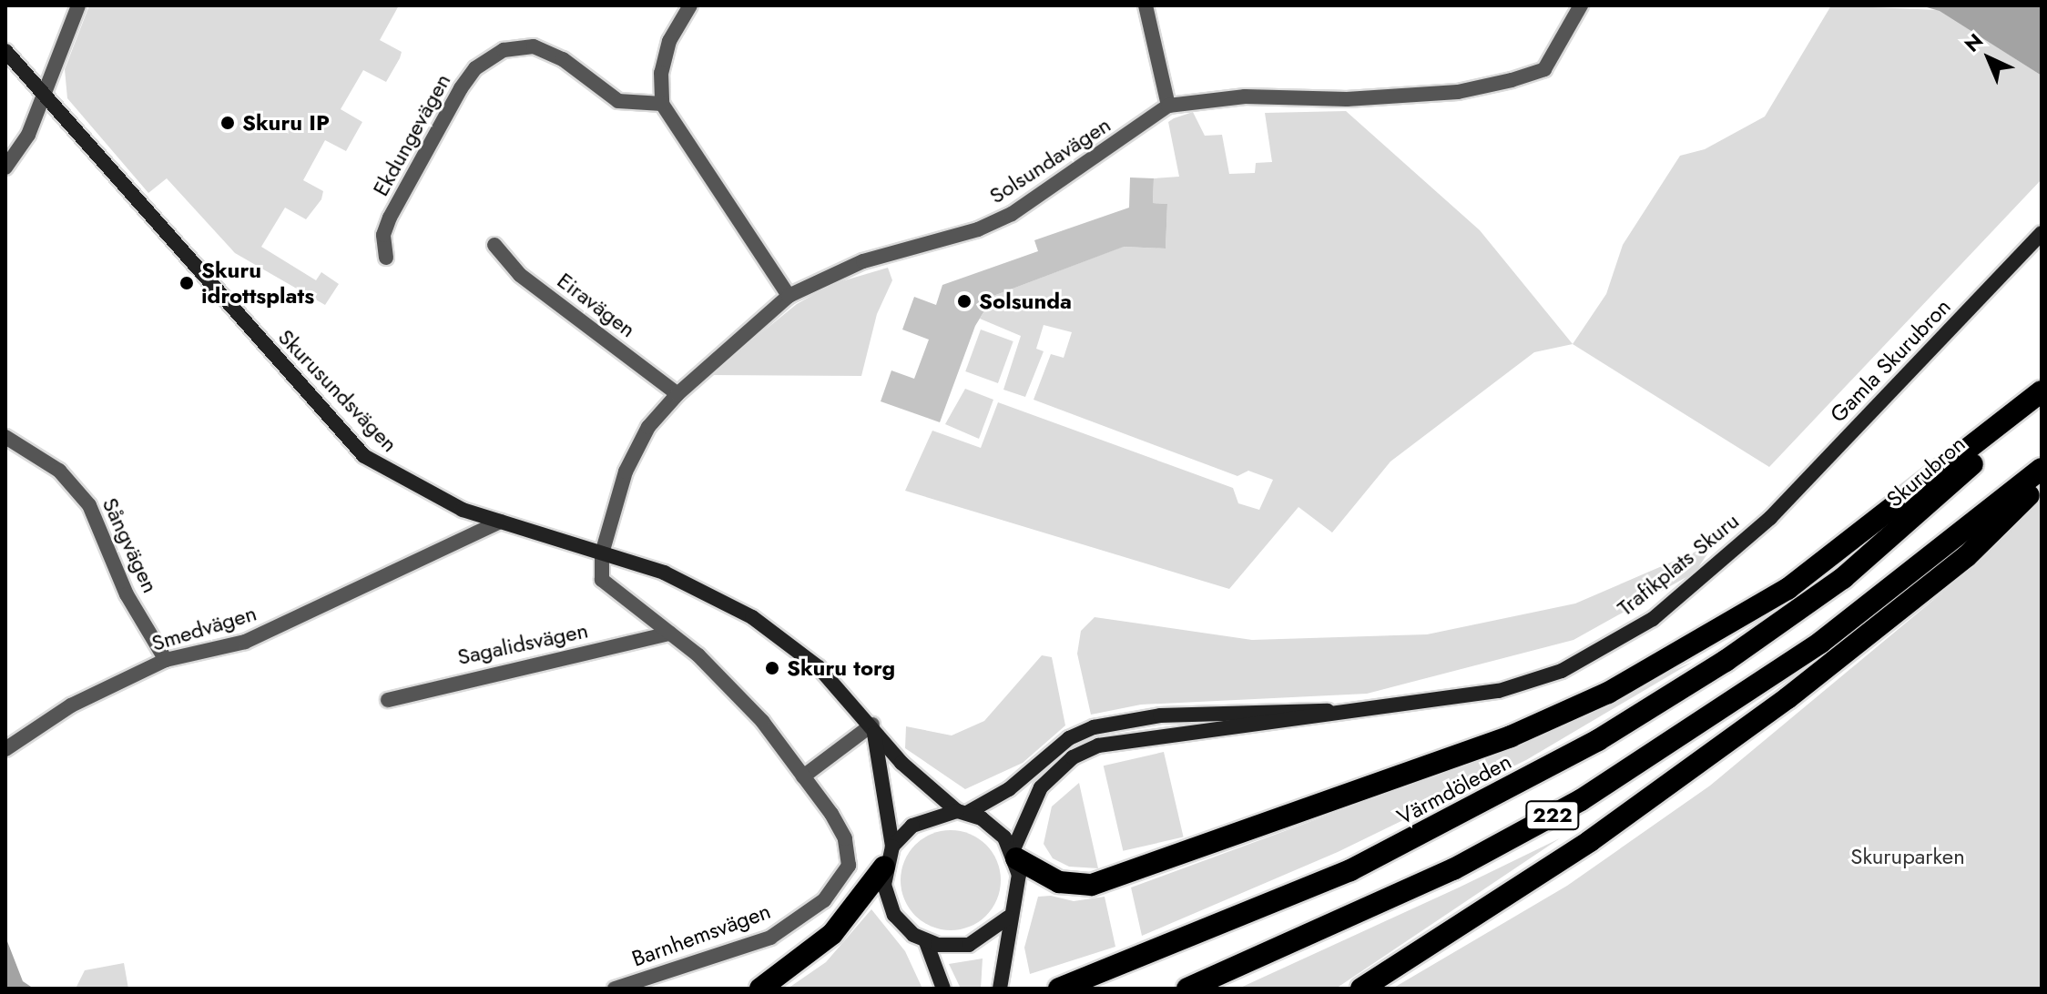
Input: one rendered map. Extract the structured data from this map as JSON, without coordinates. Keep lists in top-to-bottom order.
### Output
{
  "streets": {
    "highway": ["Skurubron", "Värmdöleden", "222"],
    "main road": ["Gamla Skurubron", "Skurusundsvägen", "Trafikplats Skuru"],
    "street": [
      "Ekdungevägen",
      "Solsundavägen",
      "Eiravägen",
      "Sångvägen",
      "Smedvägen",
      "Sagalidsvägen",
      "Barnhemsvägen"
    ]
  },
  "crossings": [
    ["Solsundavägen", "Eiravägen"],
    ["Solsundavägen", "Skurusundsvägen"],
    ["Solsundavägen", "Barnhemsvägen"],
    ["Gamla Skurubron", "Trafikplats Skuru"],
    ["Skurusundsvägen", "Trafikplats Skuru"],
    ["Skurusundsvägen", "Smedvägen"],
    ["Skurusundsvägen", "Barnhemsvägen"],
    ["Skurubron", "Värmdöleden"],
    ["Sångvägen", "Smedvägen"],
    ["Sagalidsvägen", "Barnhemsvägen"]
  ],
  "parks": ["Skuruparken"],
  "places": [
    "Skuru IP",
    "Skuru idrottsplats",
    "Solsunda",
    "Skuru torg"
  ],
  "north": "top left"
}
